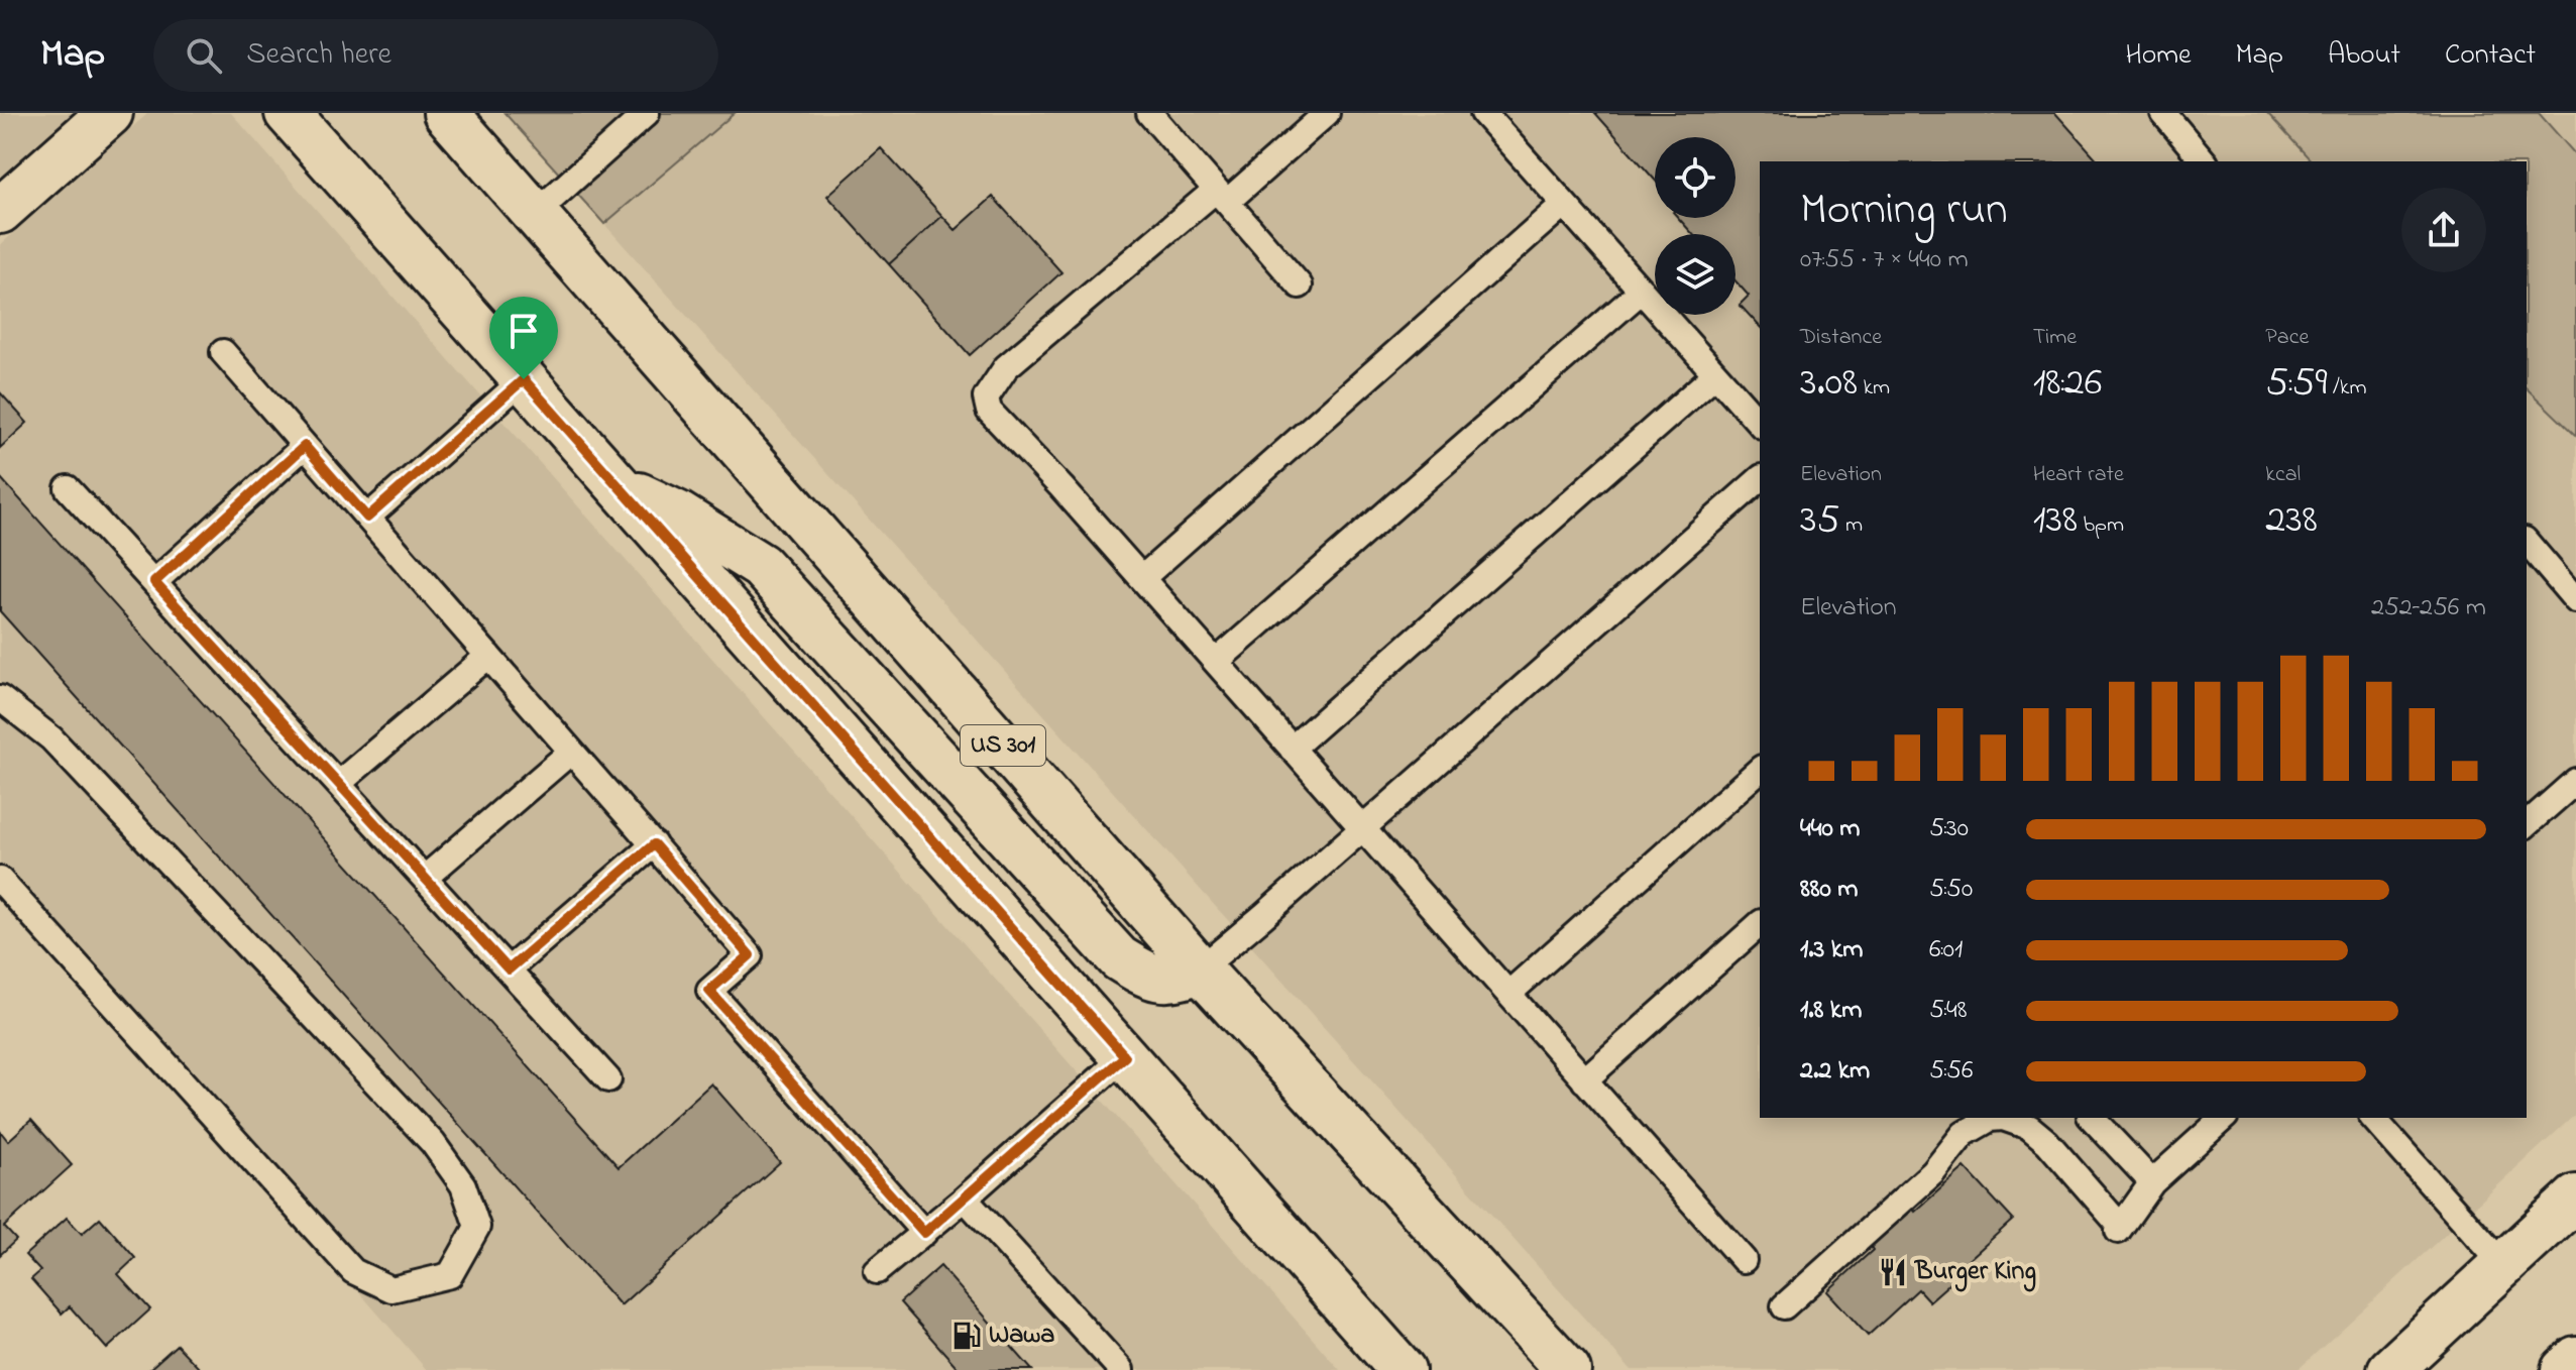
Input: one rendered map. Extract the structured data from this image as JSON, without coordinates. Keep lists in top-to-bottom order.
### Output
{
  "streets": {
    "main road": ["US 301"]
  },
  "places": {
    "restaurant": ["Burger King"],
    "fuel station": ["Wawa"]
  },
  "page": {
    "header": "Map",
    "search": "Search here",
    "nav": [
      "Home",
      "Map",
      "About",
      "Contact"
    ],
    "heading": ["Morning run", "07:55 · 7 × 440 m"],
    "stats": [
      ["Distance", "3.08 km"],
      ["Time", "18:26"],
      ["Pace", "5:59 /km"],
      ["Elevation", "35 m"],
      ["Heart rate", "138 bpm"],
      ["kcal", "238"]
    ],
    "chart": ["Elevation", "252–256 m"],
    "list": [
      {
        "name": "440 m",
        "note": "5:30"
      },
      {
        "name": "880 m",
        "note": "5:50"
      },
      {
        "name": "1.3 km",
        "note": "6:01"
      },
      {
        "name": "1.8 km",
        "note": "5:48"
      },
      {
        "name": "2.2 km",
        "note": "5:56"
      }
    ]
  }
}
